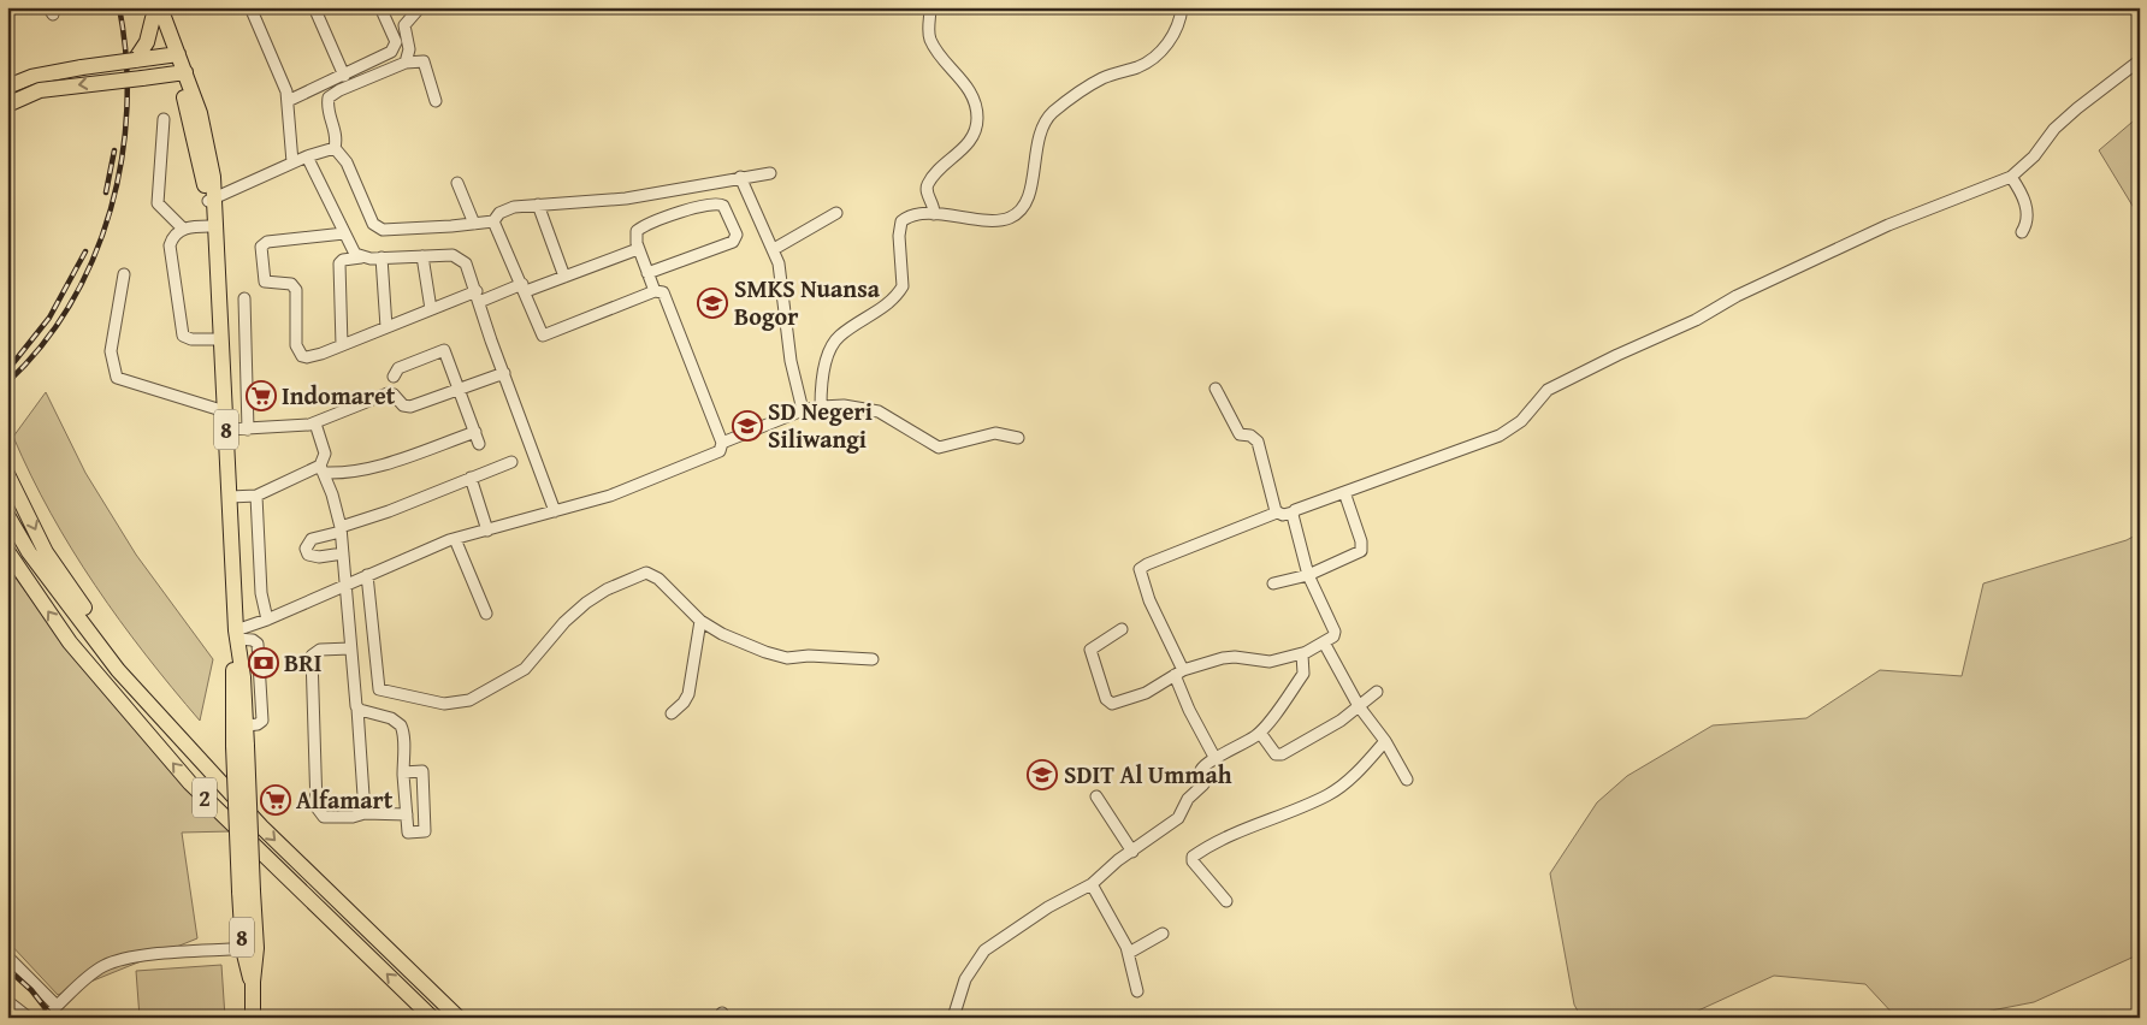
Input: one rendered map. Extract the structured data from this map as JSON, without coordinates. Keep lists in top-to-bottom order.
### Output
{
  "streets": {
    "highway": ["8", "2"]
  },
  "places": {
    "school or university": ["SMKS Nuansa Bogor", "SD Negeri Siliwangi", "SDIT Al Ummah"],
    "supermarket": ["Indomaret", "Alfamart"],
    "bank": ["BRI"]
  }
}
